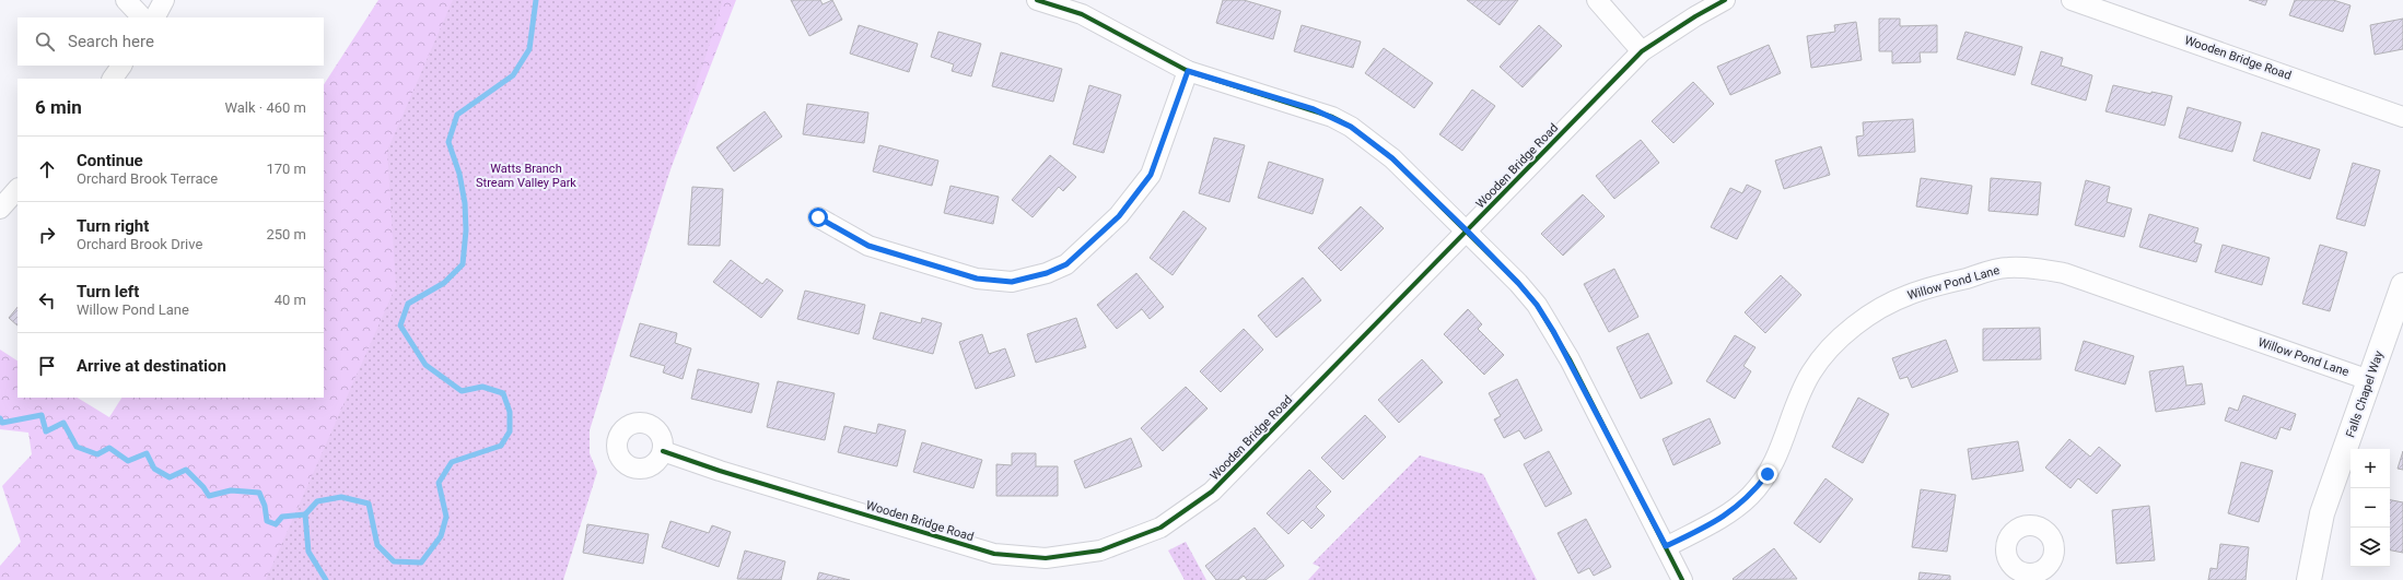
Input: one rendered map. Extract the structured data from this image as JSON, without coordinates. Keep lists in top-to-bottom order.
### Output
{
  "streets": {
    "street": ["Wooden Bridge Road", "Willow Pond Lane", "Falls Chapel Way"]
  },
  "crossings": [
    ["Willow Pond Lane", "Falls Chapel Way"]
  ],
  "parks": ["Watts Branch Stream Valley Park"],
  "page": {
    "search": "Search here",
    "heading": ["6 min", "Walk · 460 m"],
    "list": [
      ["Continue", "Orchard Brook Terrace", "170 m"],
      ["Turn right", "Orchard Brook Drive", "250 m"],
      ["Turn left", "Willow Pond Lane", "40 m"],
      "Arrive at destination"
    ],
    "map_buttons": ["+", "−"]
  }
}
